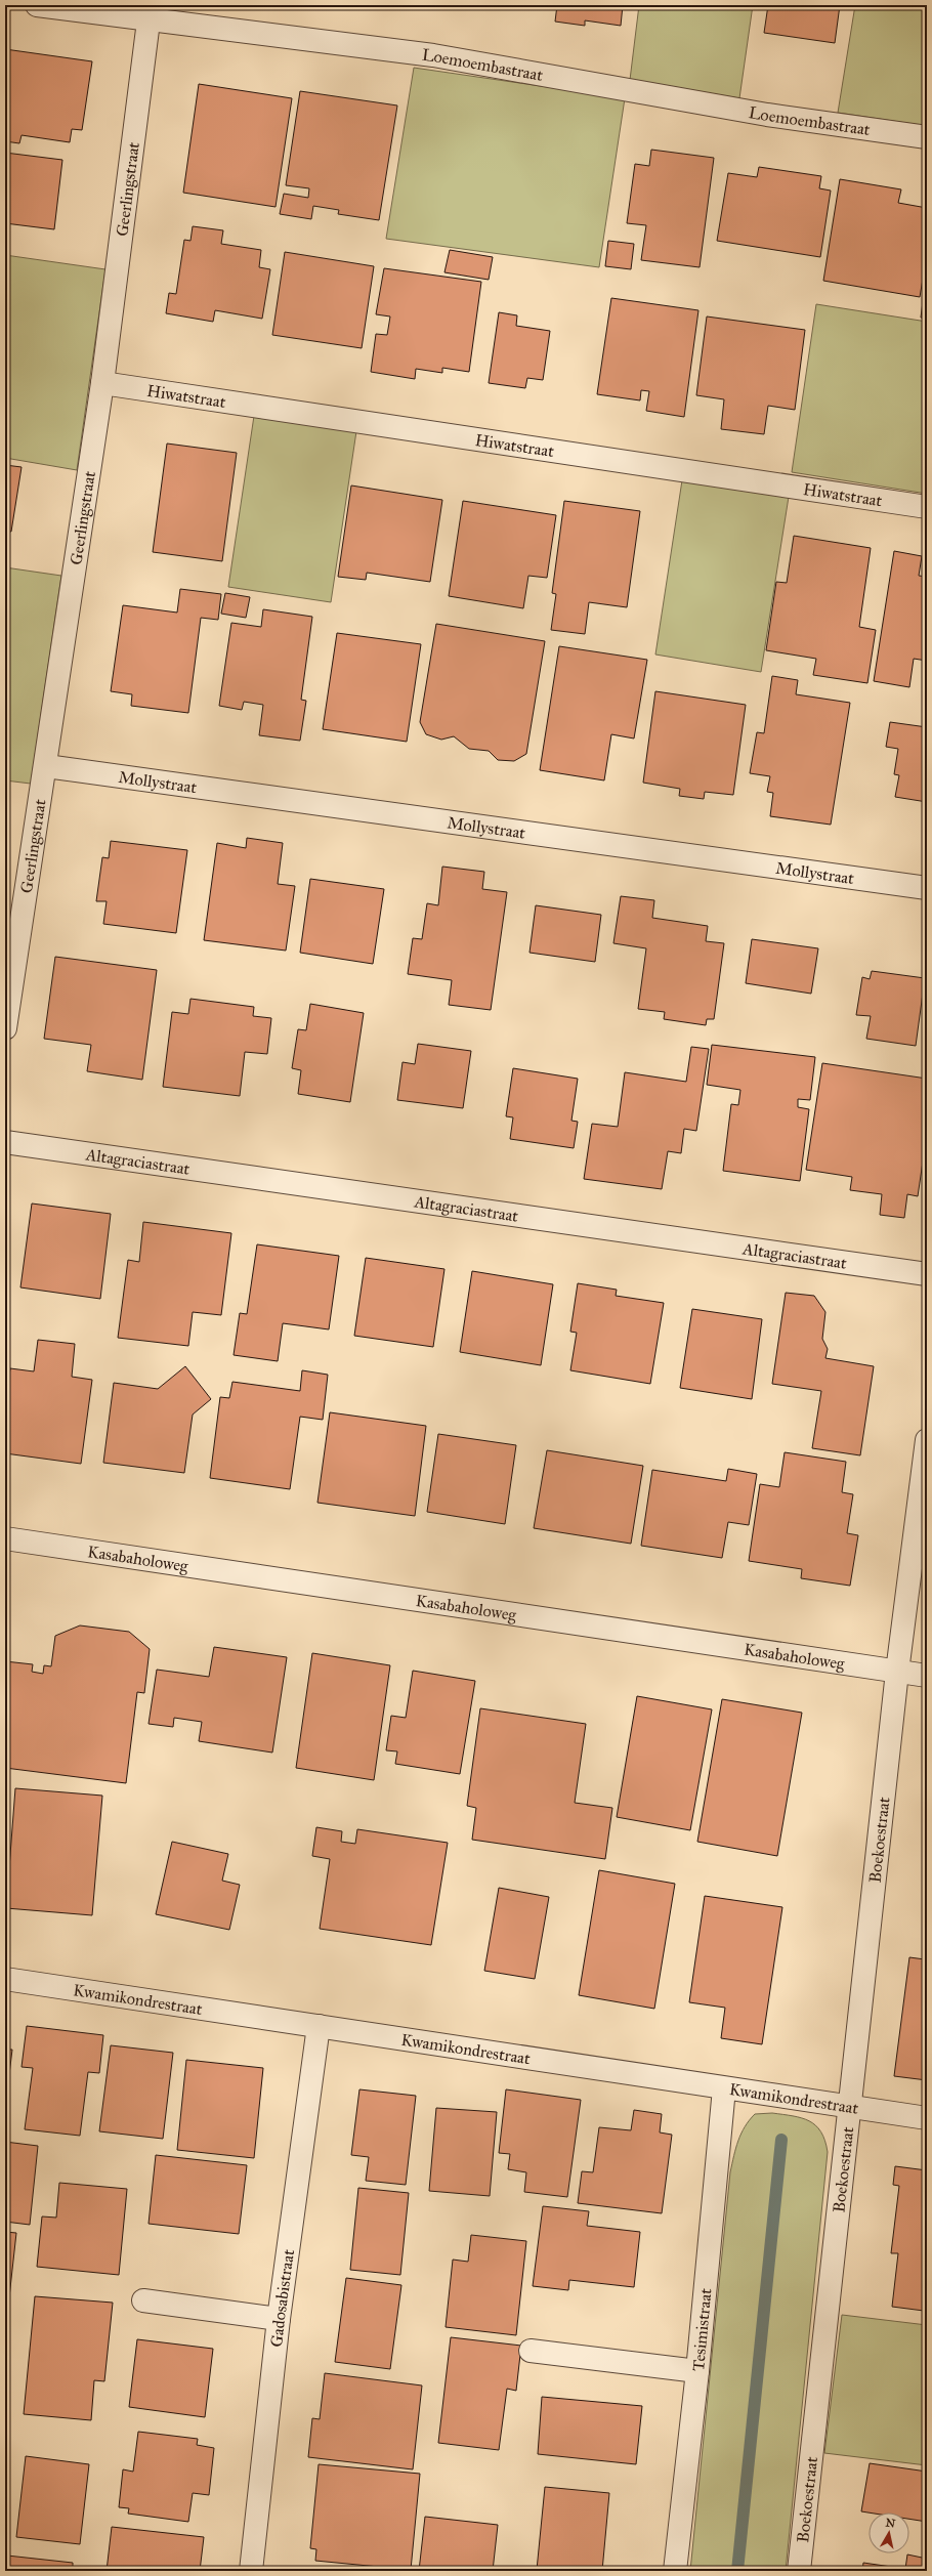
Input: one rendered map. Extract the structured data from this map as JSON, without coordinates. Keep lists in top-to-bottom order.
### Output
{
  "streets": {
    "street": [
      "Loemoembastraat",
      "Geerlingstraat",
      "Hiwatstraat",
      "Mollystraat",
      "Altagraciastraat",
      "Kasabaholoweg",
      "Boekoestraat",
      "Kwamikondrestraat",
      "Gadosabistraat",
      "Tesimistraat"
    ]
  },
  "crossings": [
    ["Loemoembastraat", "Geerlingstraat"],
    ["Geerlingstraat", "Hiwatstraat"],
    ["Geerlingstraat", "Mollystraat"],
    ["Kasabaholoweg", "Boekoestraat"],
    ["Boekoestraat", "Kwamikondrestraat"],
    ["Kwamikondrestraat", "Gadosabistraat"],
    ["Kwamikondrestraat", "Tesimistraat"]
  ],
  "north": "top"
}
